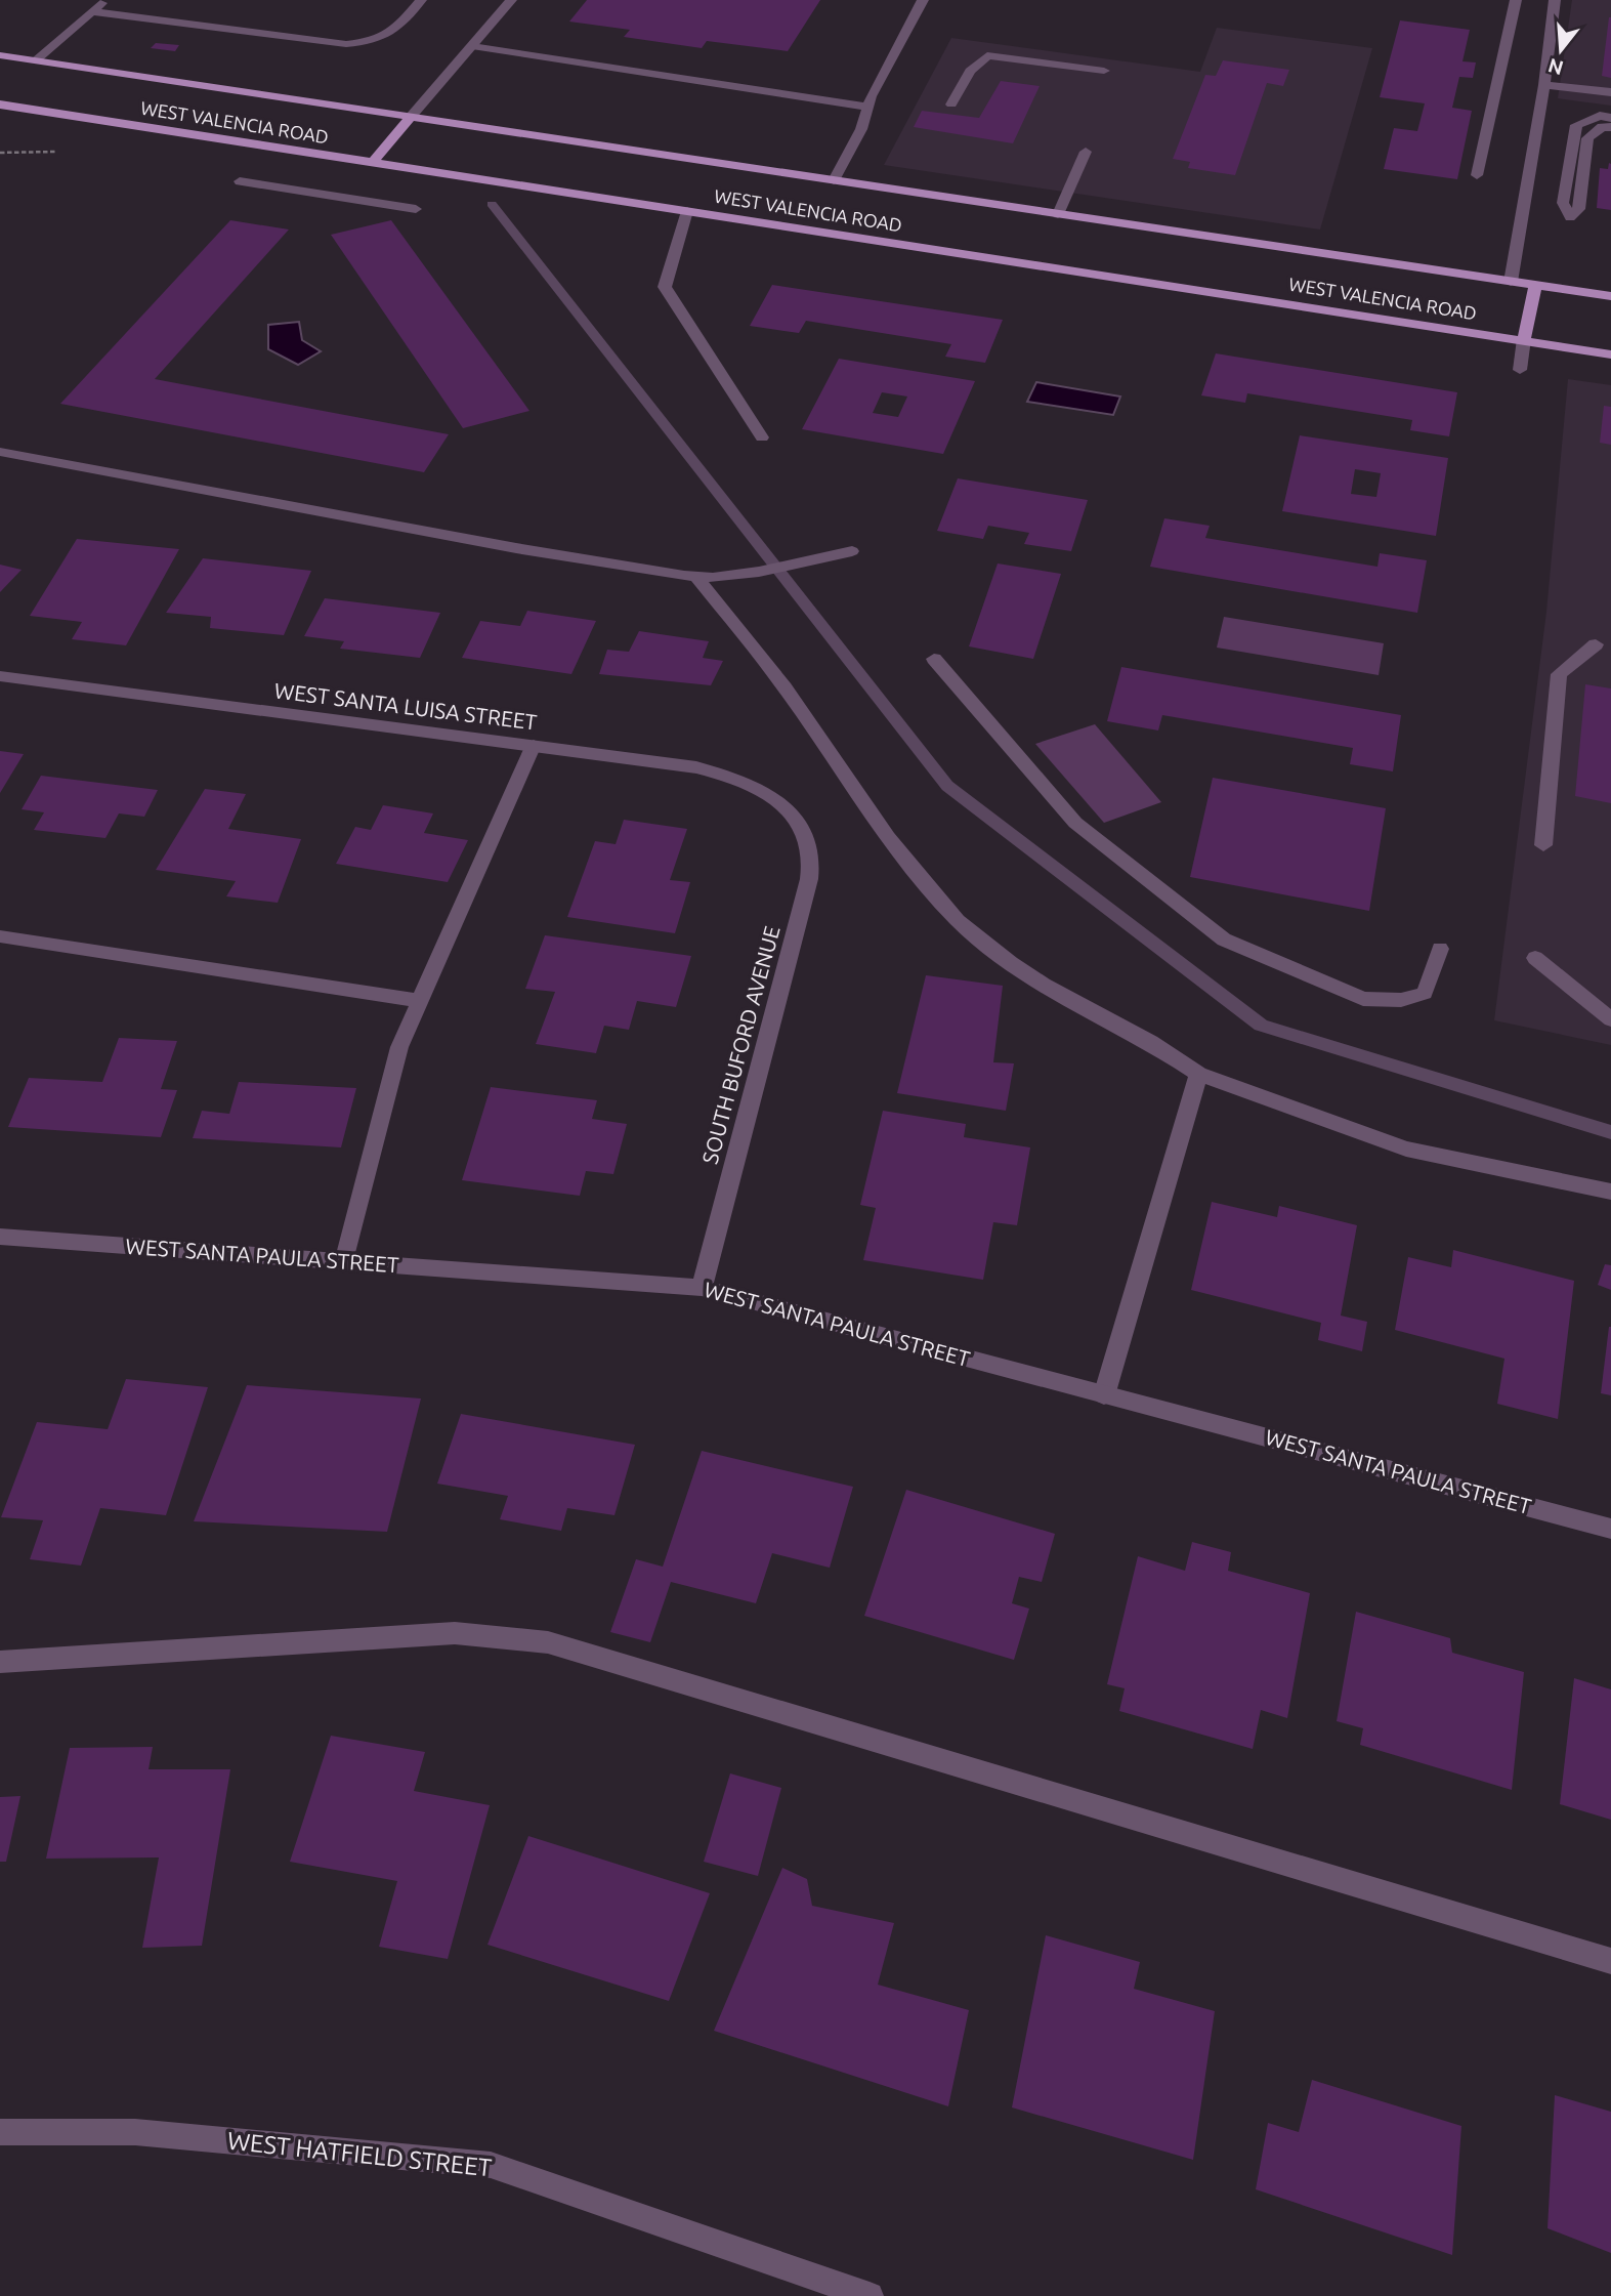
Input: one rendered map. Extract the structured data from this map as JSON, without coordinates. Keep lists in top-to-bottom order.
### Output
{
  "streets": {
    "main road": ["WEST VALENCIA ROAD"],
    "street": [
      "WEST SANTA LUISA STREET",
      "SOUTH BUFORD AVENUE",
      "WEST SANTA PAULA STREET",
      "WEST HATFIELD STREET"
    ]
  },
  "crossings": [
    ["WEST SANTA LUISA STREET", "SOUTH BUFORD AVENUE"],
    ["SOUTH BUFORD AVENUE", "WEST SANTA PAULA STREET"]
  ],
  "north": "bottom"
}
